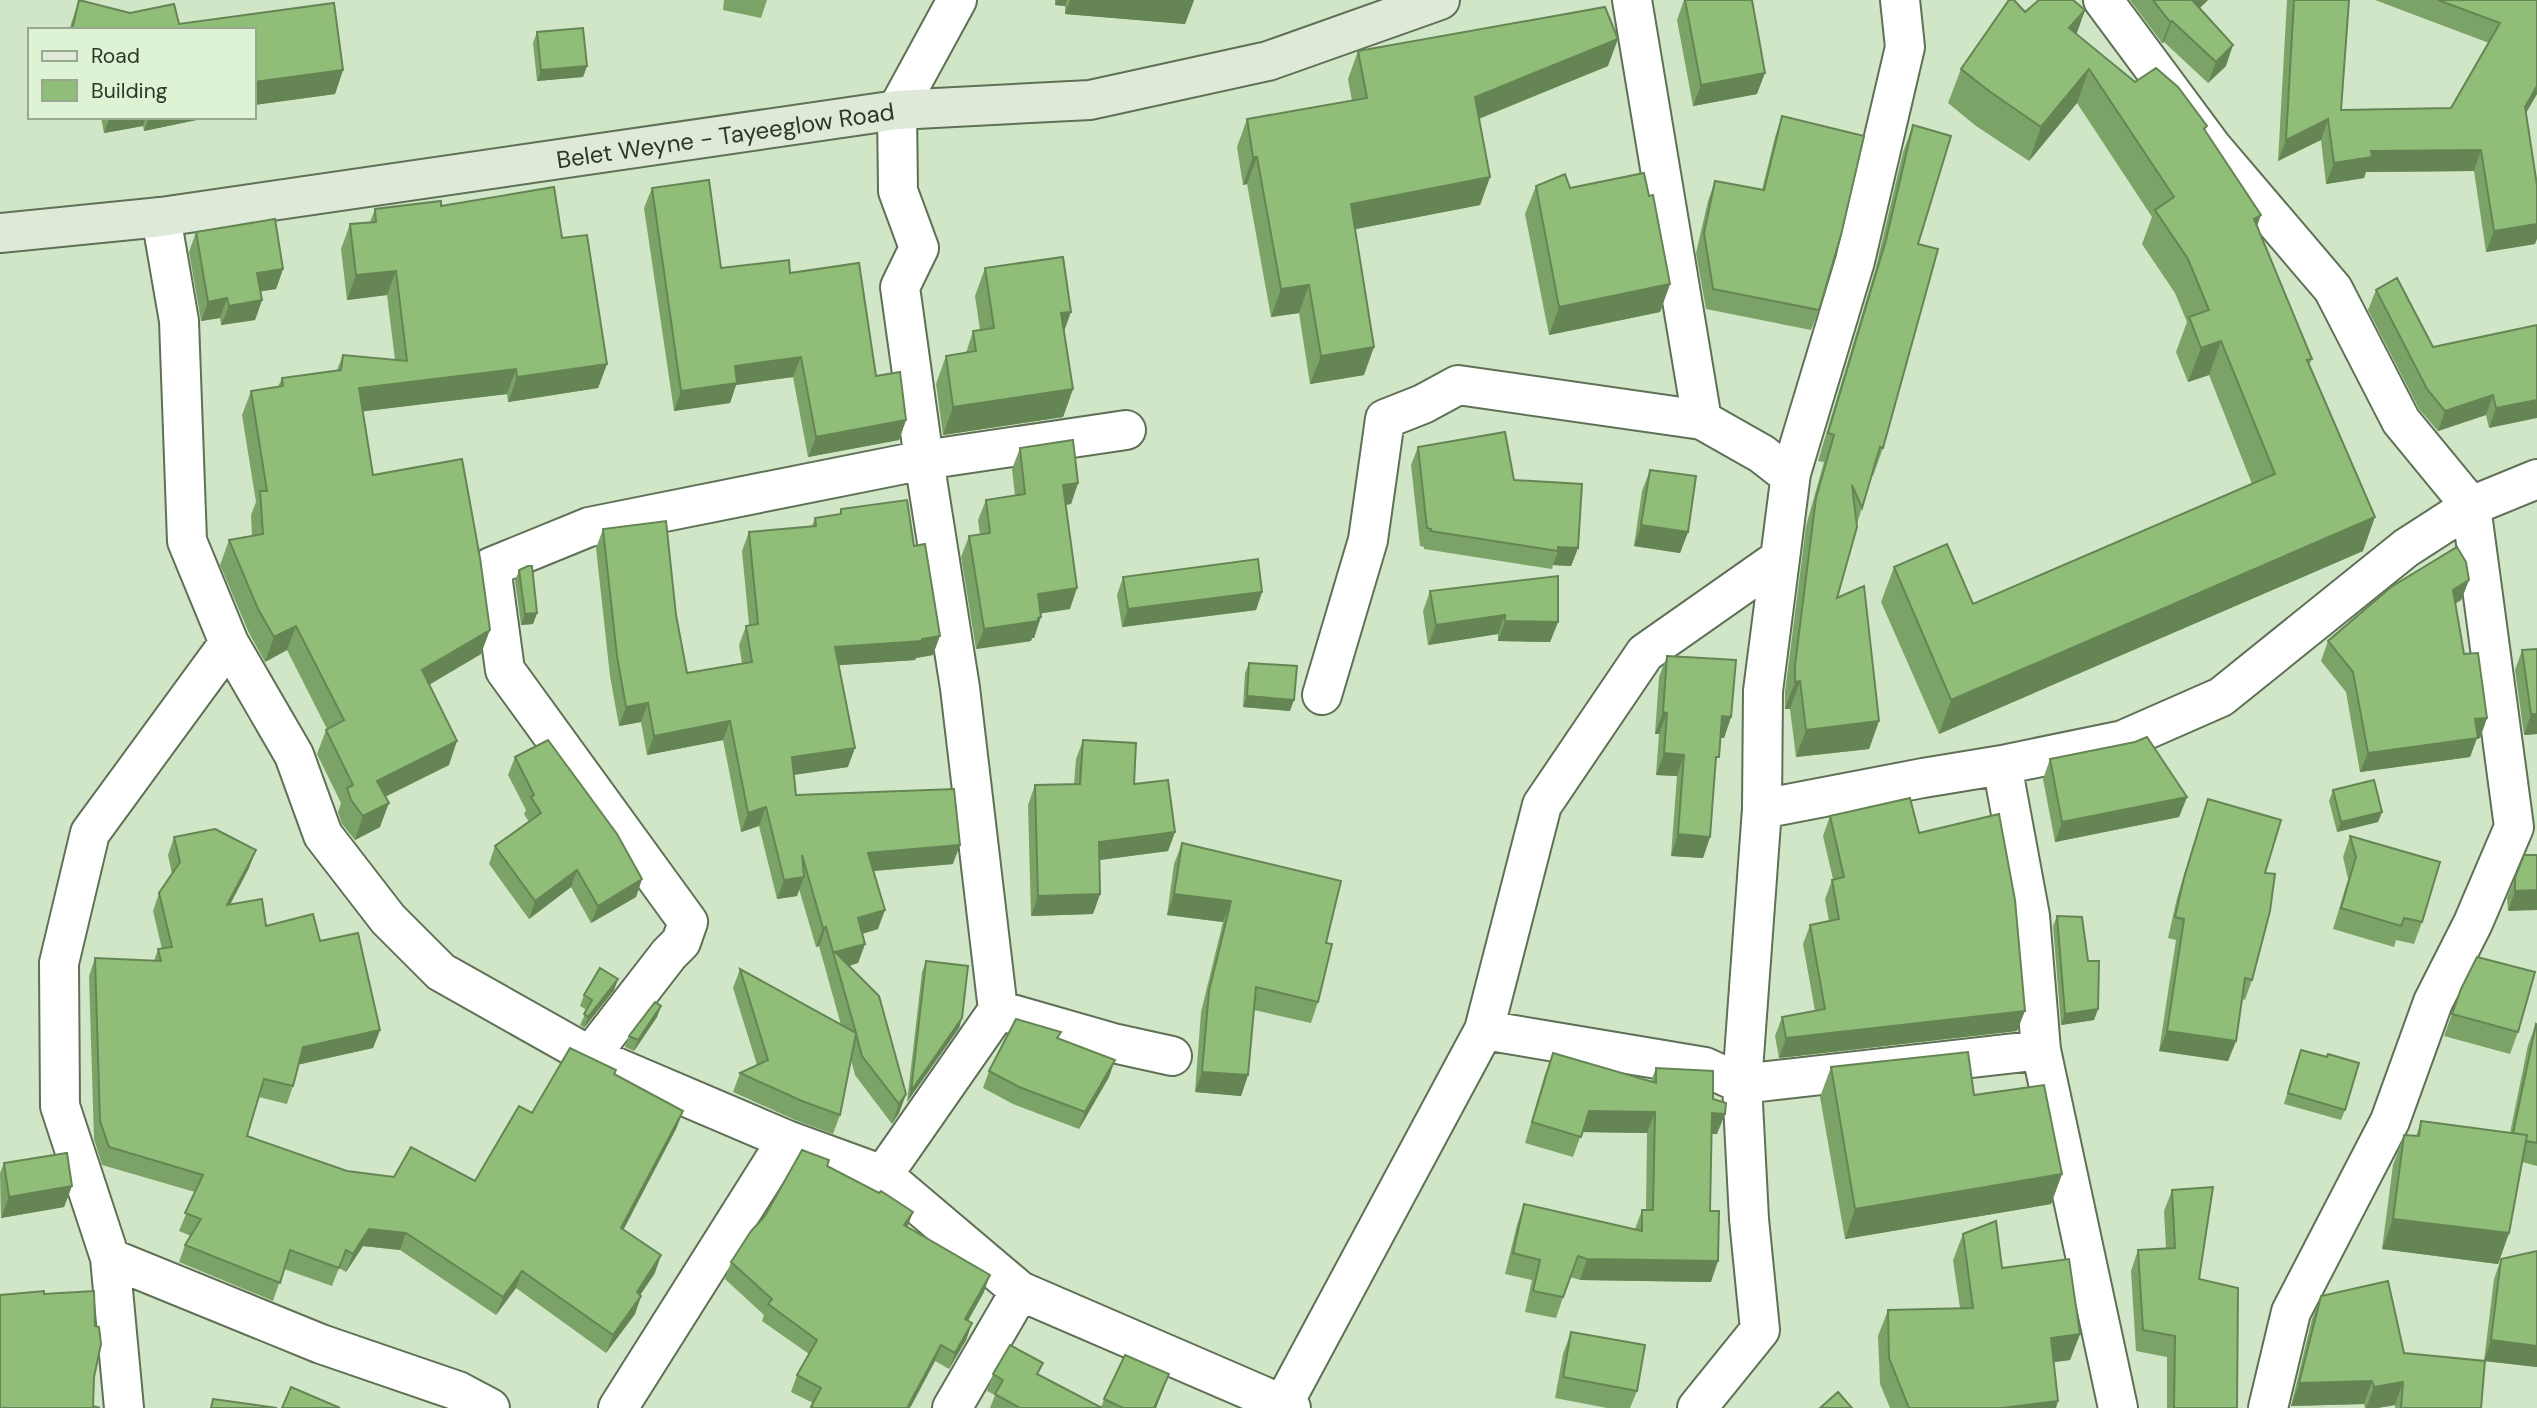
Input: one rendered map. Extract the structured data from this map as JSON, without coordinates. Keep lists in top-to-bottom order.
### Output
{
  "streets": {
    "main road": ["Belet Weyne - Tayeeglow Road"]
  },
  "legend": ["Road", "Building"]
}
